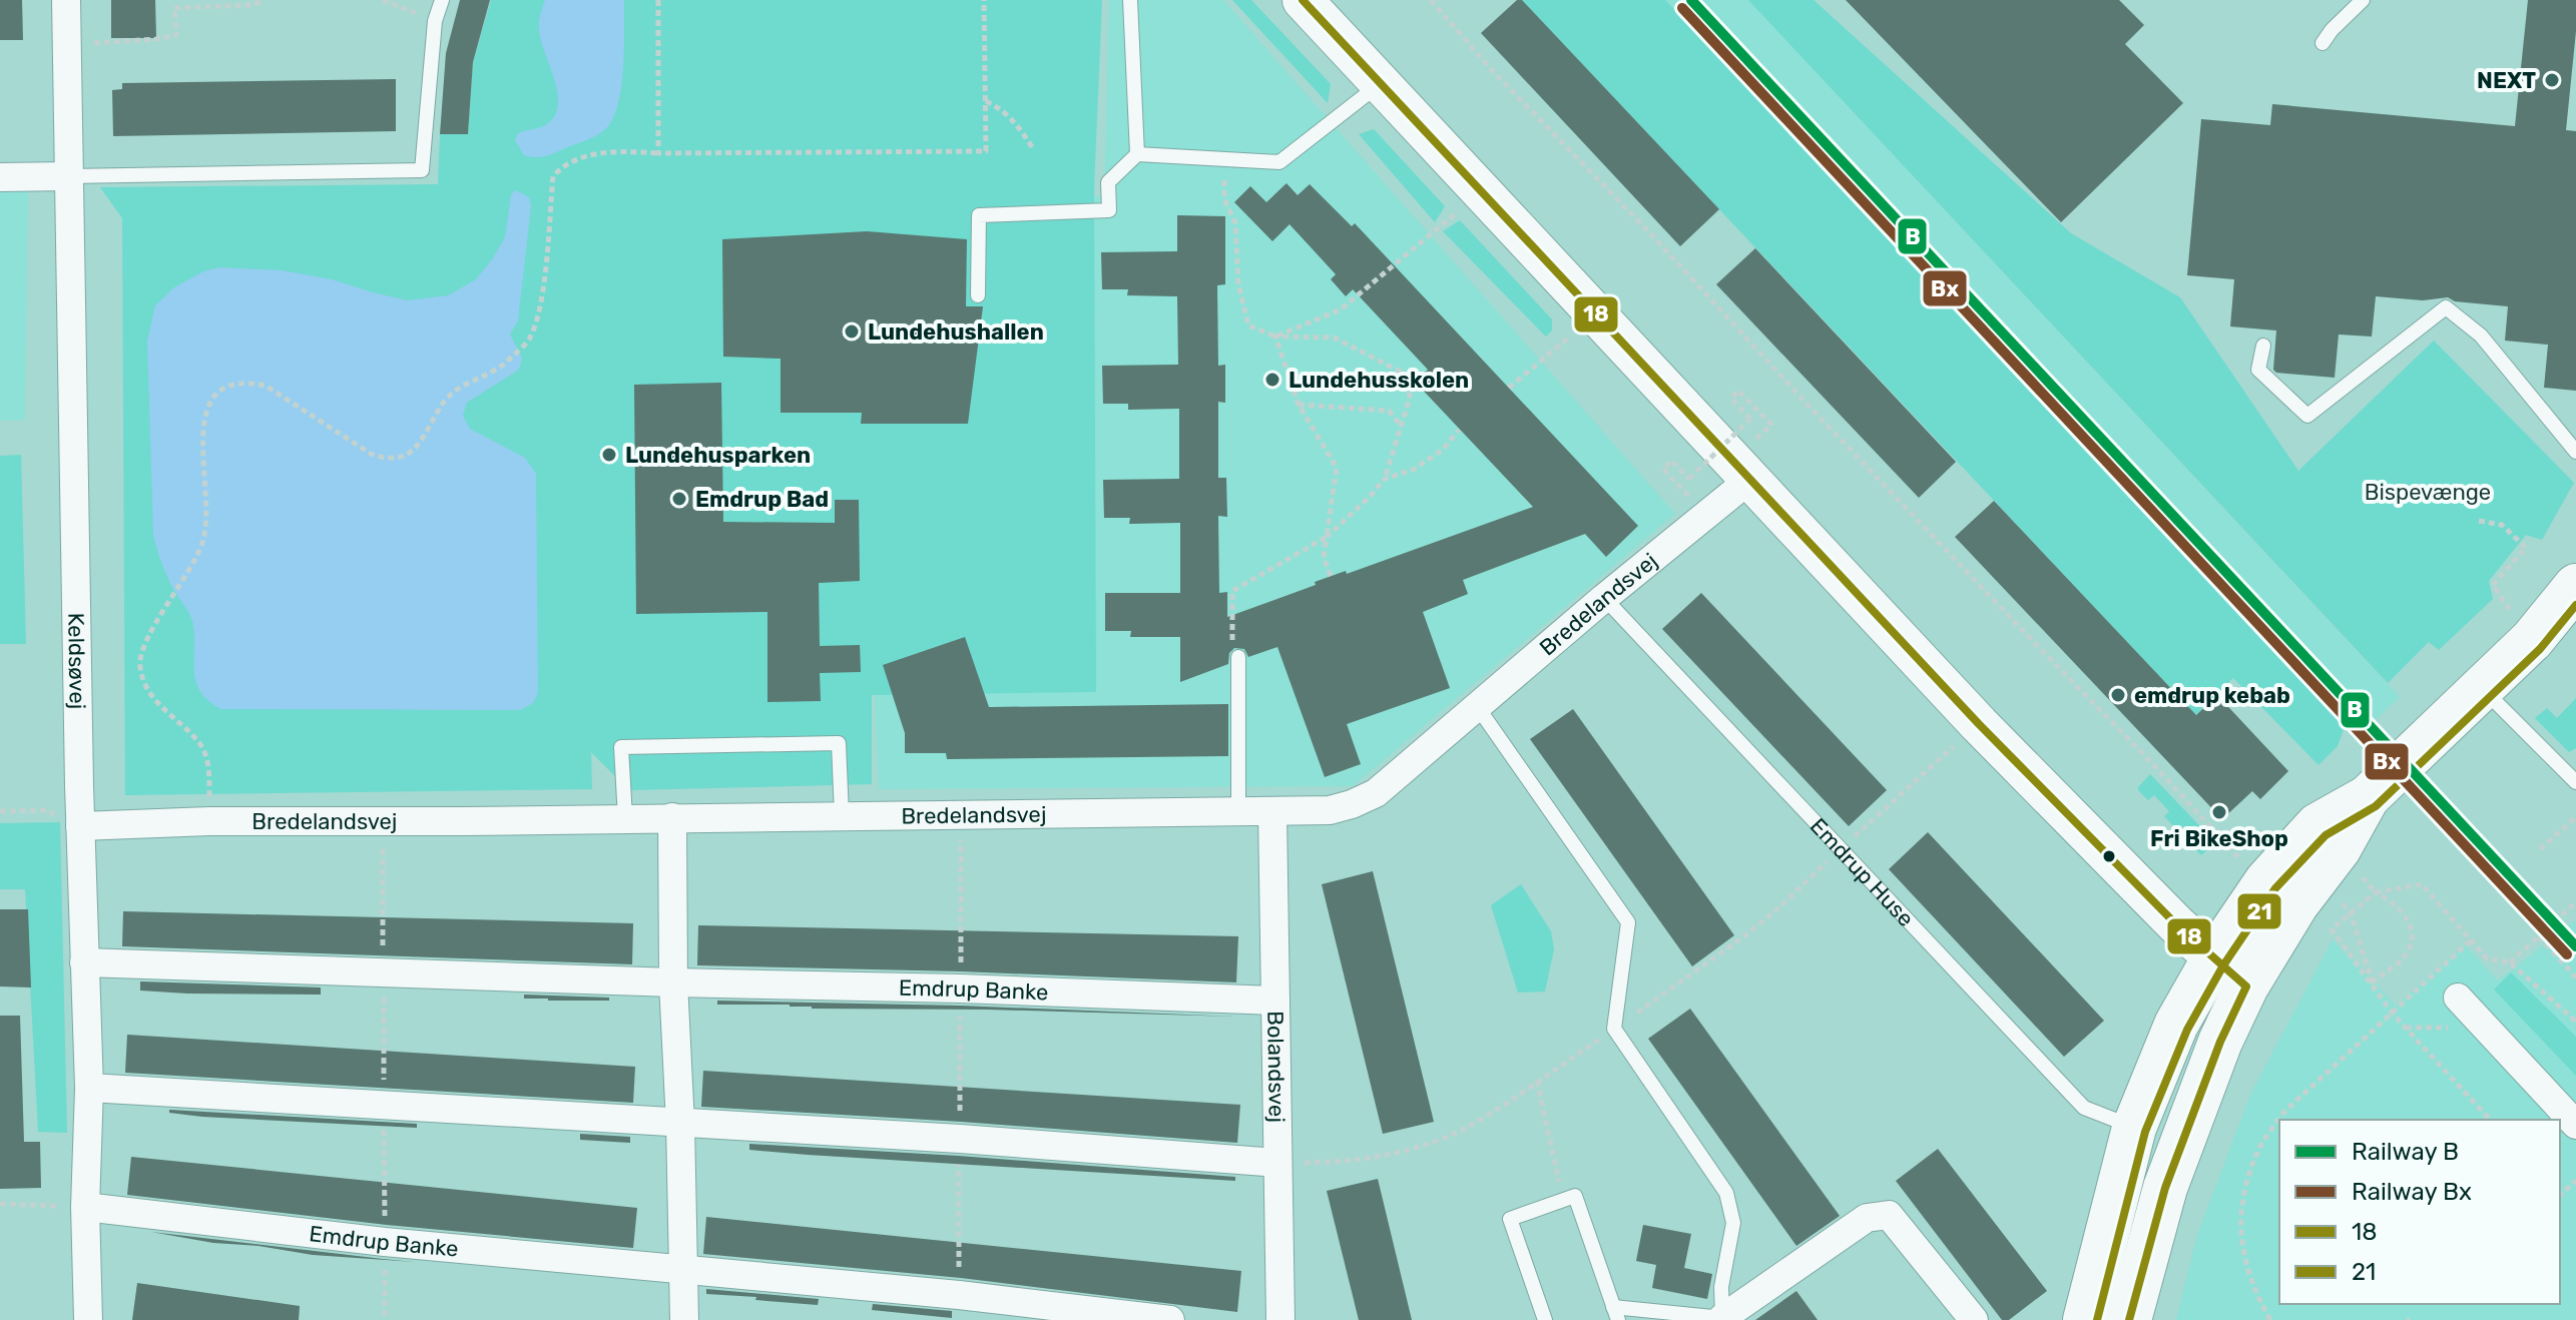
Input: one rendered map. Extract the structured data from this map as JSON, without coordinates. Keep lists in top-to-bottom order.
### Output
{
  "streets": {
    "street": [
      "Bredelandsvej",
      "Keldsøvej",
      "Emdrup Banke",
      "Bolandsvej"
    ],
    "lane": ["Emdrup Huse"]
  },
  "crossings": [
    ["Bredelandsvej", "Keldsøvej"],
    ["Bredelandsvej", "Emdrup Huse"],
    ["Bredelandsvej", "Bolandsvej"],
    ["Keldsøvej", "Emdrup Banke"],
    ["Emdrup Banke", "Bolandsvej"]
  ],
  "parks": ["Bispevænge"],
  "places": [
    "NEXT",
    "Lundehushallen",
    "Lundehusskolen",
    "Lundehusparken",
    "Emdrup Bad",
    "emdrup kebab",
    "Fri BikeShop"
  ],
  "lines": [
    "rail line B",
    "transit line 18",
    "rail line Bx",
    "transit line 21"
  ],
  "legend": [
    "Railway B",
    "Railway Bx",
    "18",
    "21"
  ]
}
